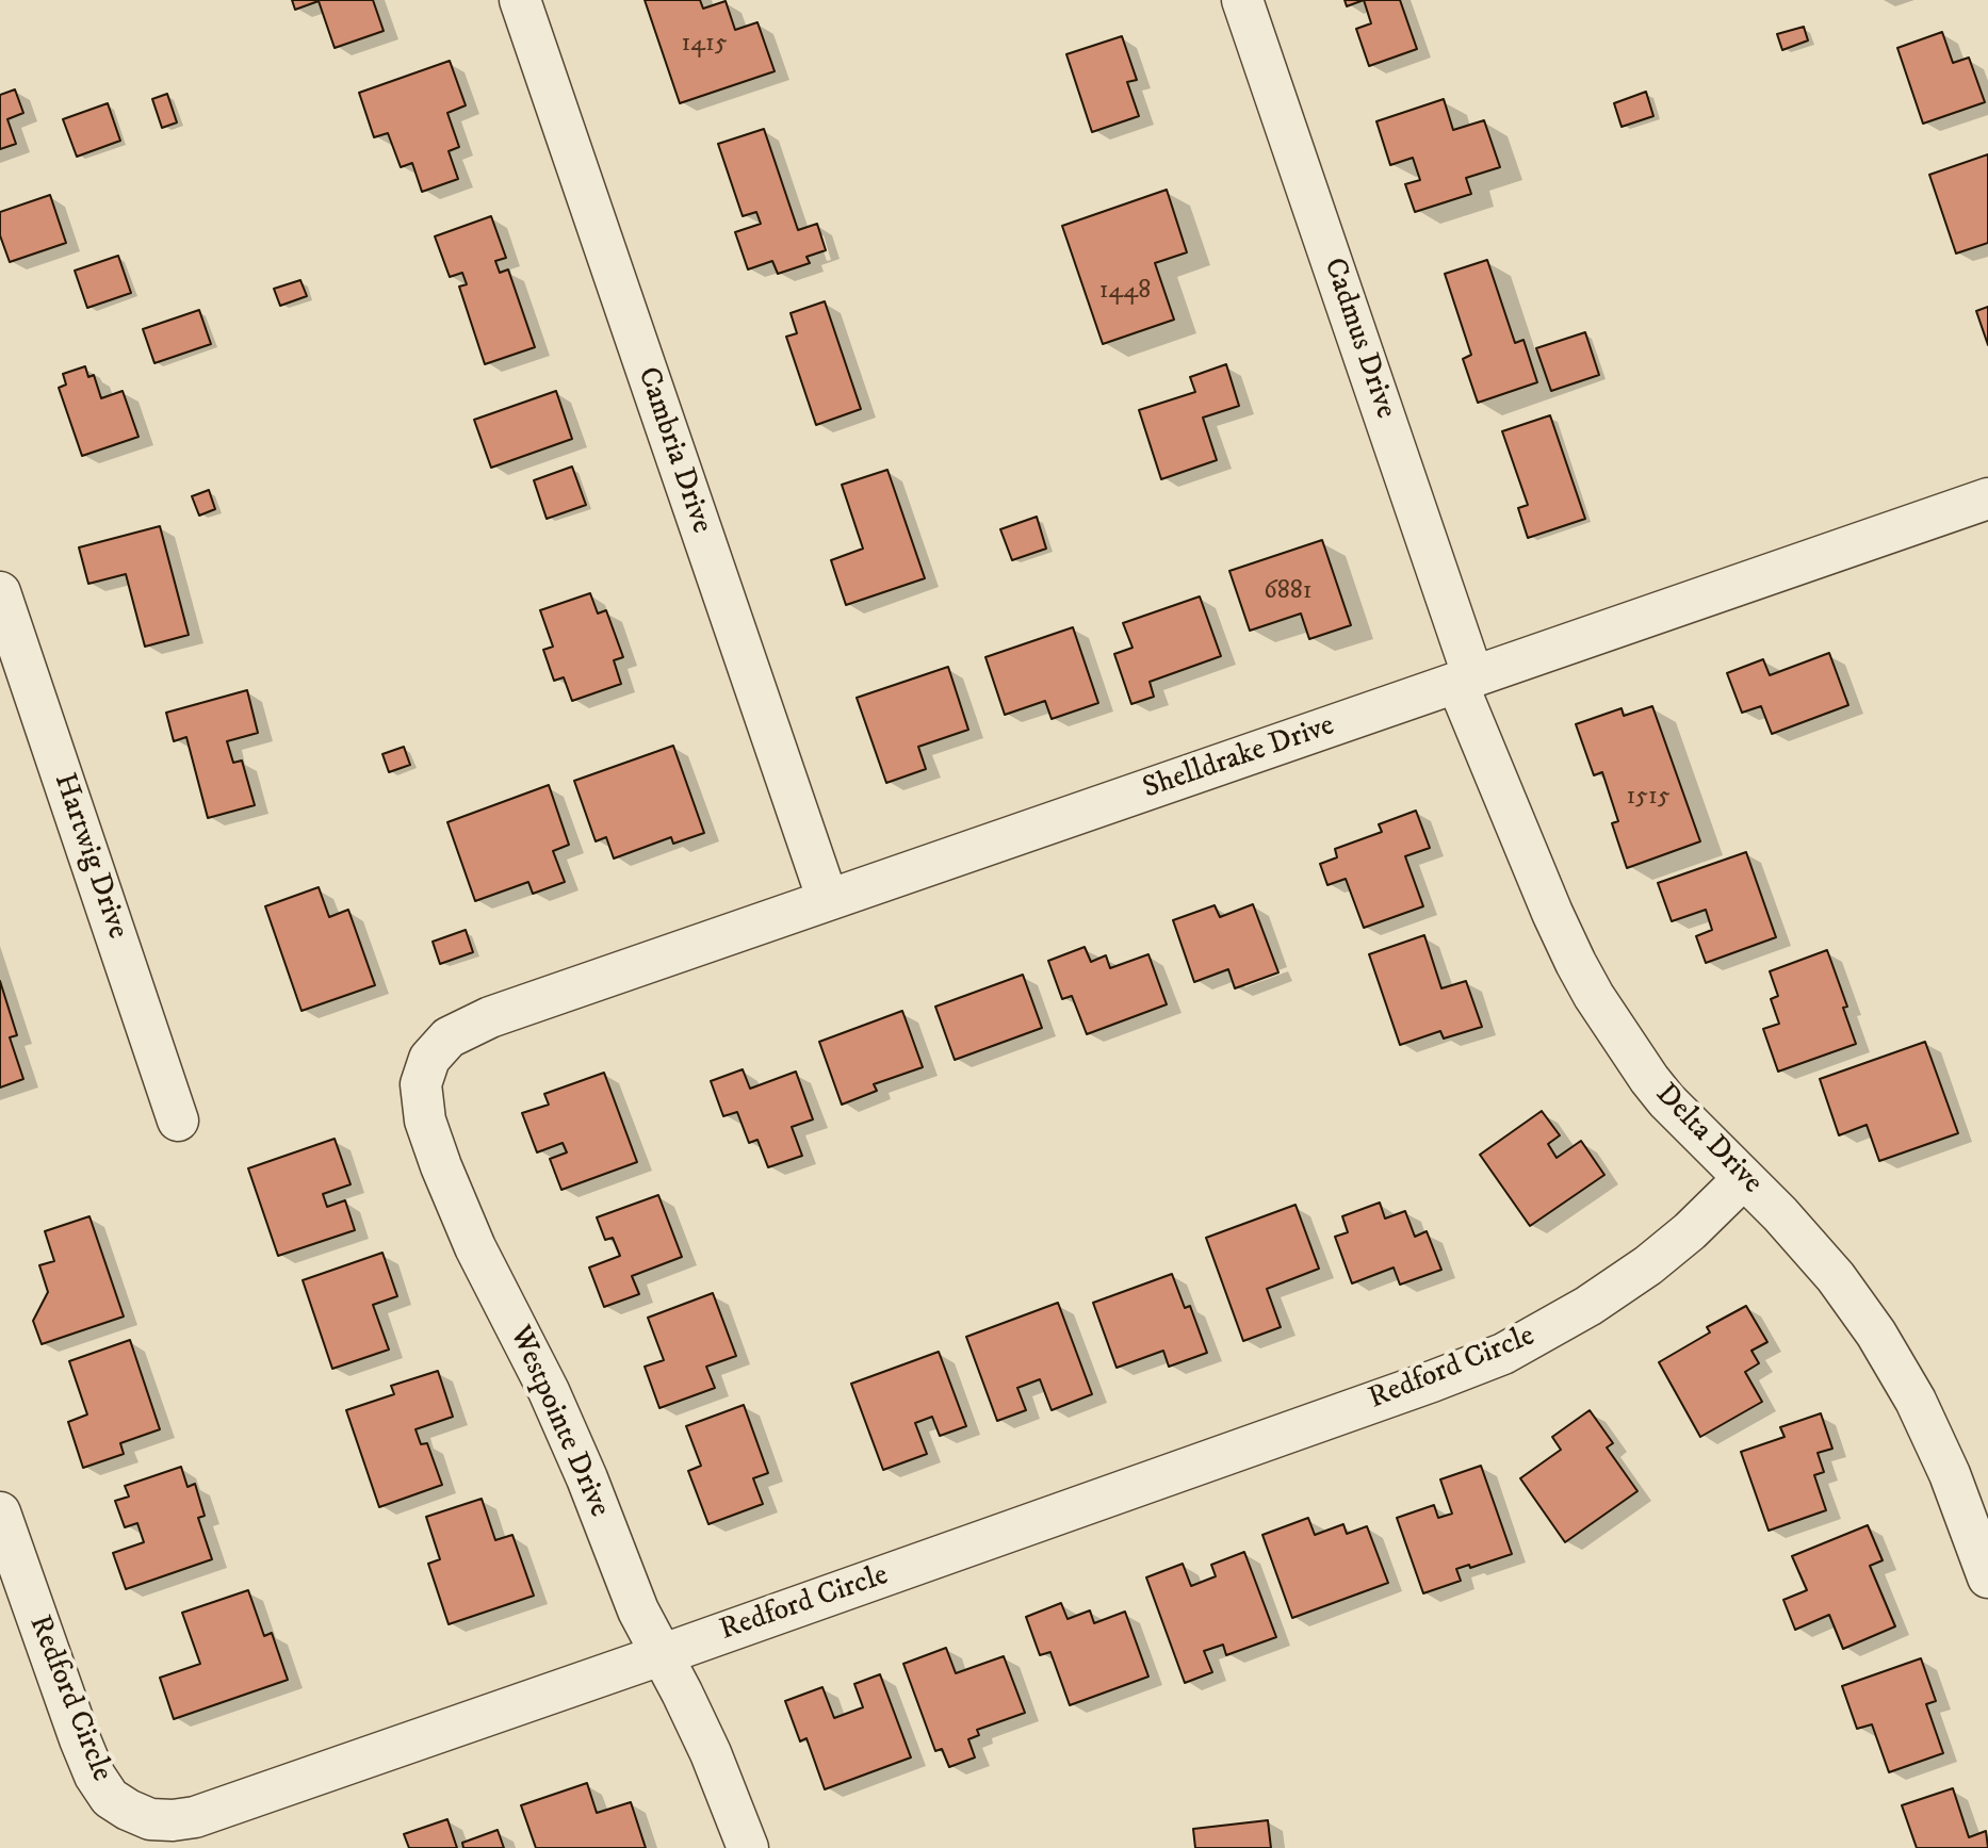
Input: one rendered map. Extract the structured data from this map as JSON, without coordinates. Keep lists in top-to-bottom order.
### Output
{
  "streets": {
    "street": [
      "Cadmus Drive",
      "Cambria Drive",
      "Shelldrake Drive",
      "Hartwig Drive",
      "Delta Drive",
      "Redford Circle",
      "Westpointe Drive"
    ]
  },
  "crossings": [
    ["Cadmus Drive", "Shelldrake Drive"],
    ["Cadmus Drive", "Delta Drive"],
    ["Cambria Drive", "Shelldrake Drive"],
    ["Shelldrake Drive", "Delta Drive"],
    ["Shelldrake Drive", "Westpointe Drive"],
    ["Delta Drive", "Redford Circle"],
    ["Redford Circle", "Westpointe Drive"]
  ],
  "house_numbers": [
    "1415",
    "1448",
    "6881",
    "1515"
  ]
}
